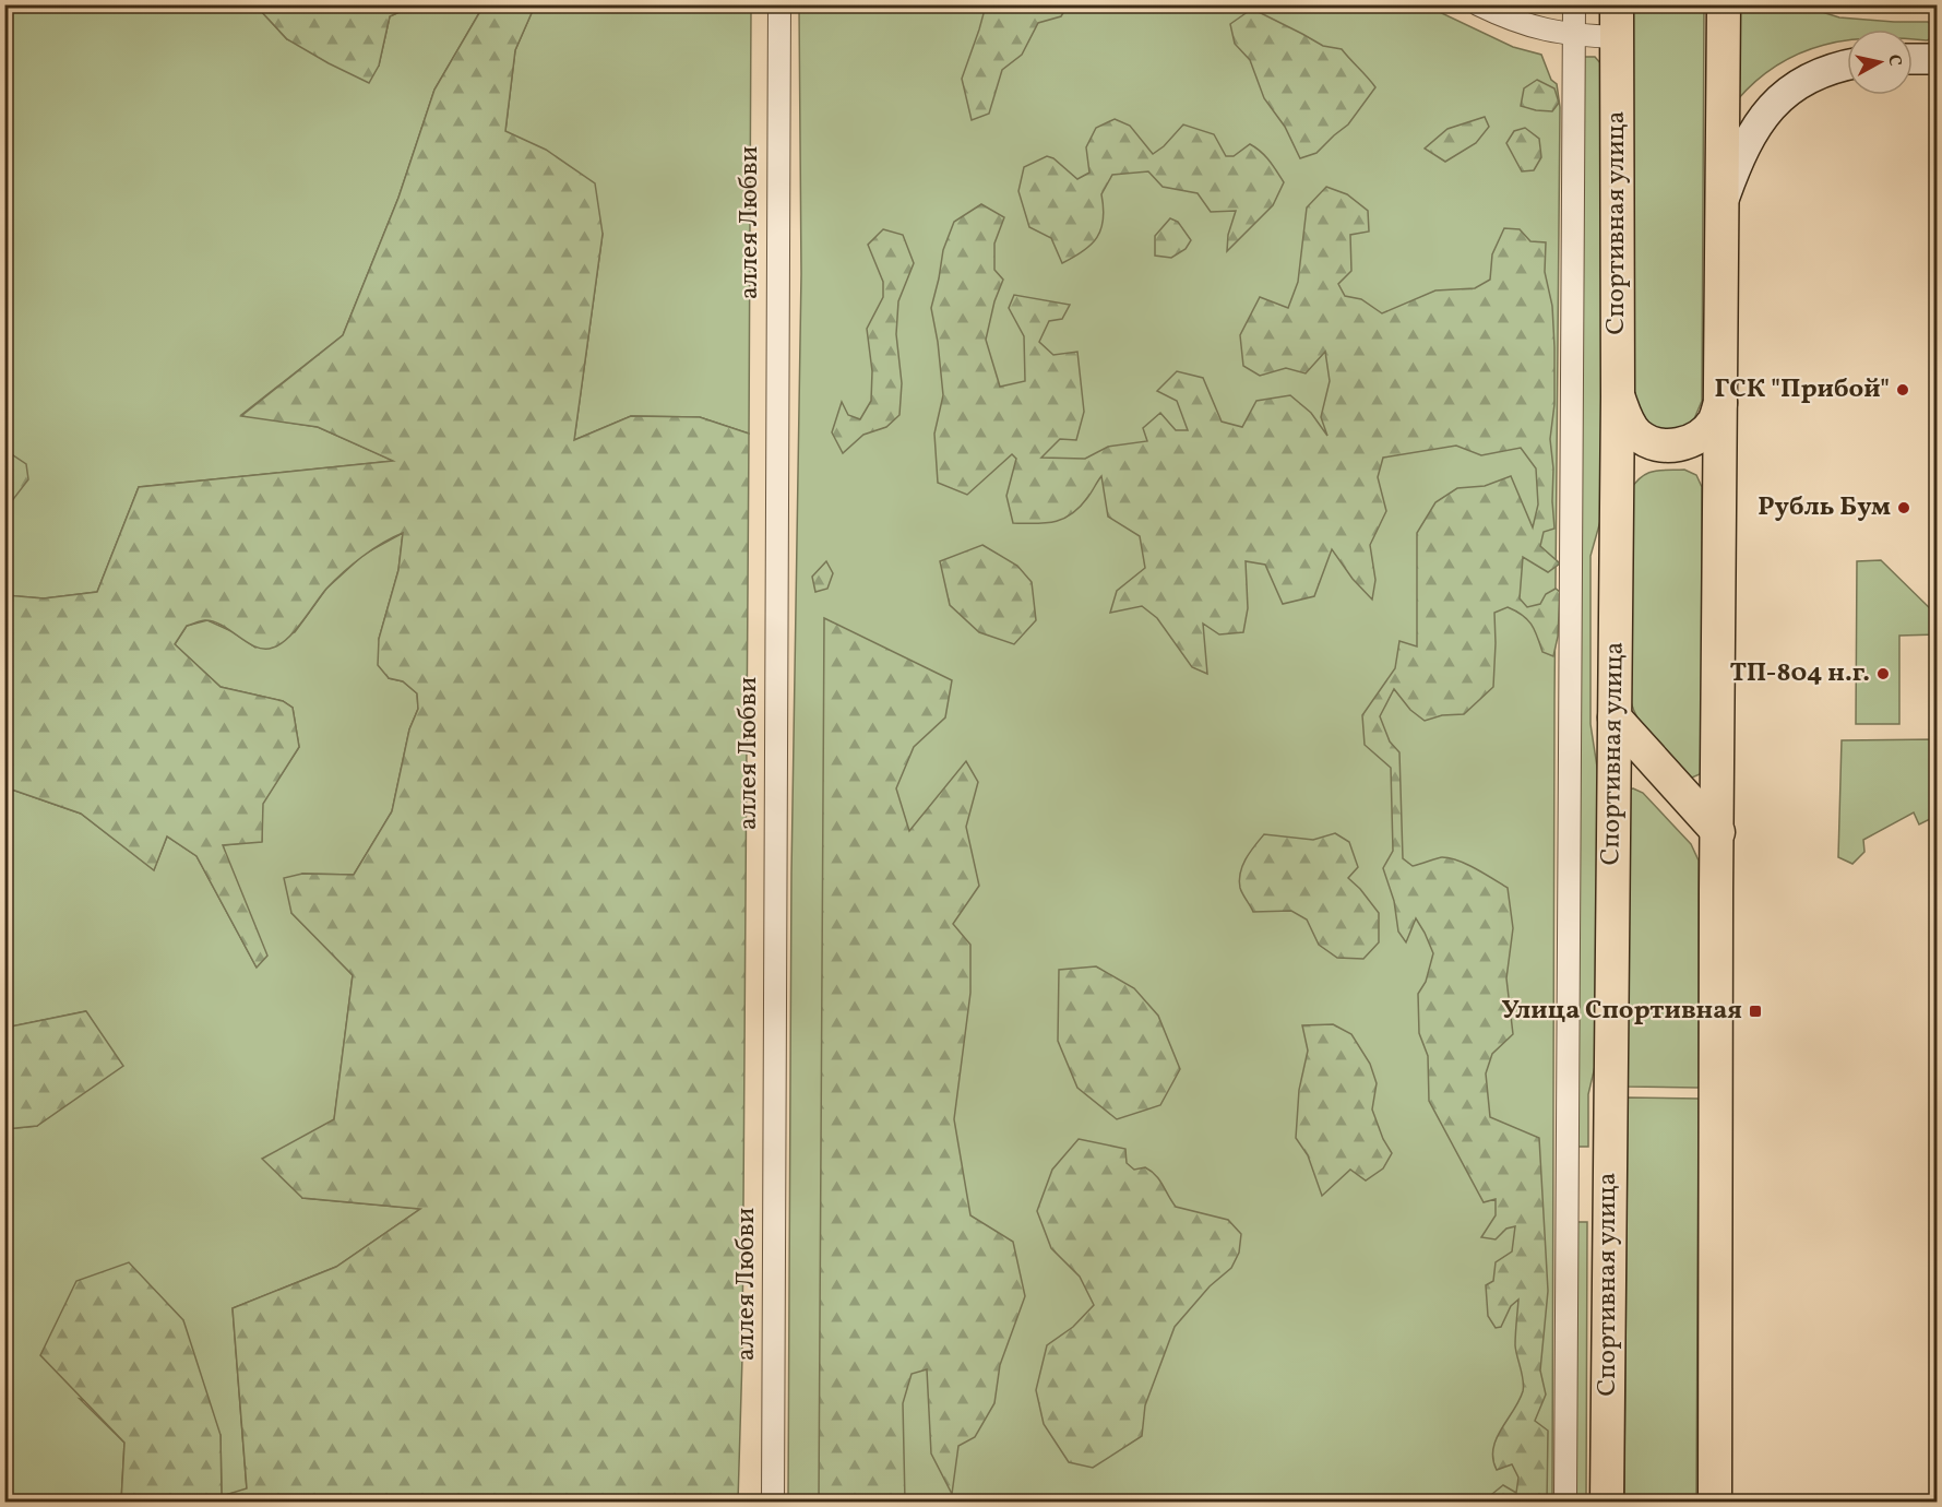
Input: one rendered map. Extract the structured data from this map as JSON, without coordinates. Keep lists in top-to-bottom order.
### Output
{
  "streets": {
    "main road": ["Спортивная улица"],
    "street": ["аллея Любви"]
  },
  "places": {
    "other": ["ГСК \"Прибой\"", "Рубль Бум", "ТП-804 н.г."],
    "transit": ["Улица Спортивная"]
  },
  "north": "right"
}
